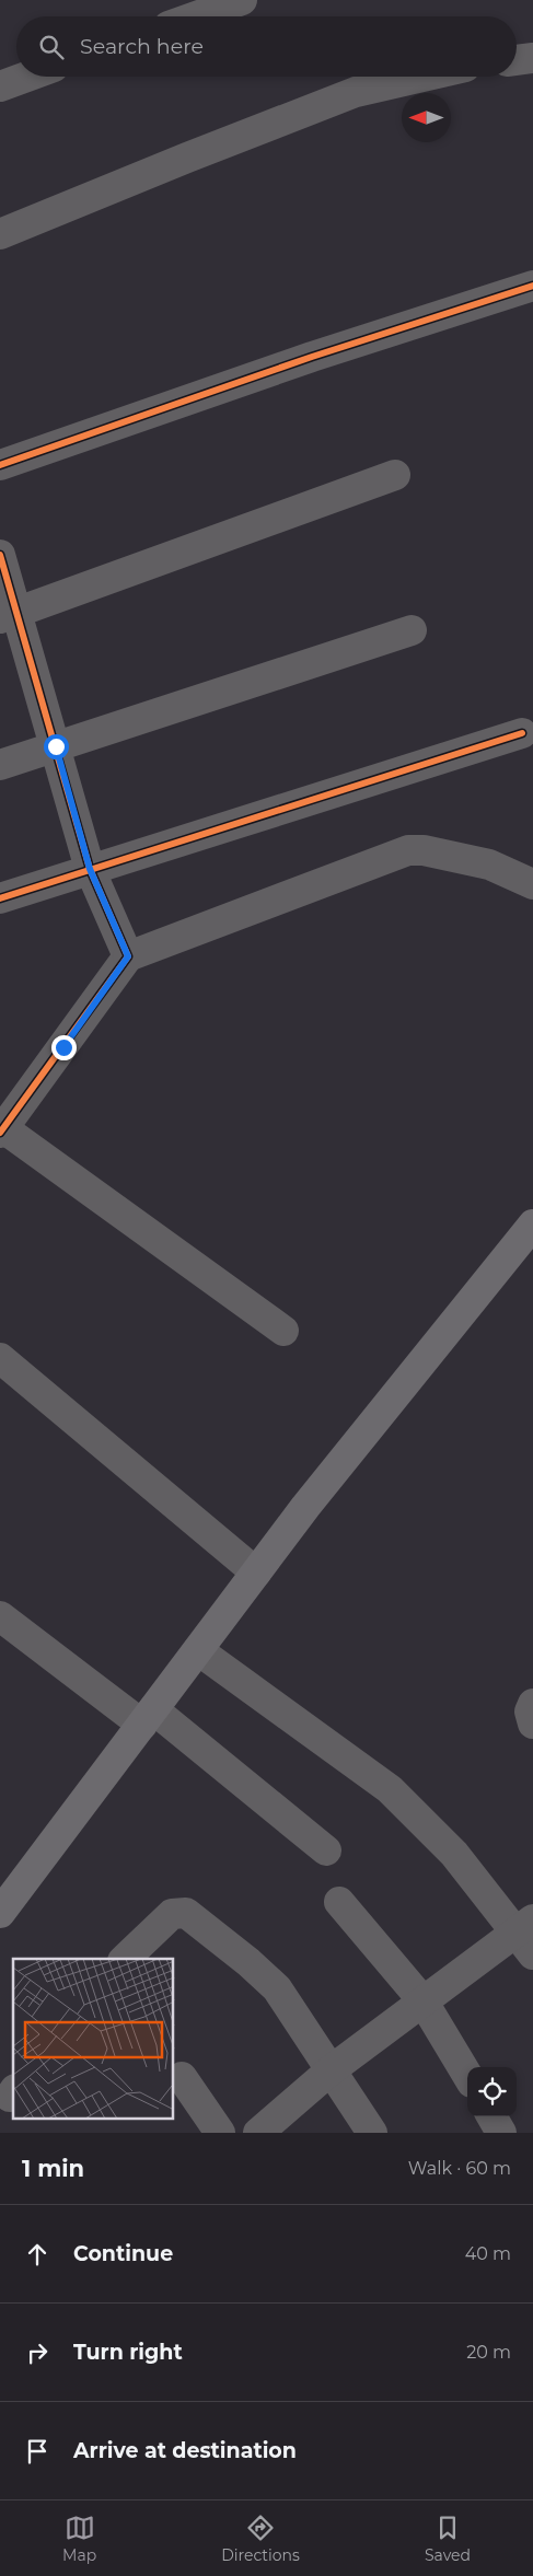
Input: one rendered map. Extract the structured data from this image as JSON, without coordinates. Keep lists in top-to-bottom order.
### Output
{
  "north": "left",
  "page": {
    "search": "Search here",
    "heading": ["1 min", "Walk · 60 m"],
    "list": [
      ["Continue", "40 m"],
      ["Turn right", "20 m"],
      "Arrive at destination"
    ],
    "nav": ["Map", "Directions", "Saved"]
  }
}
